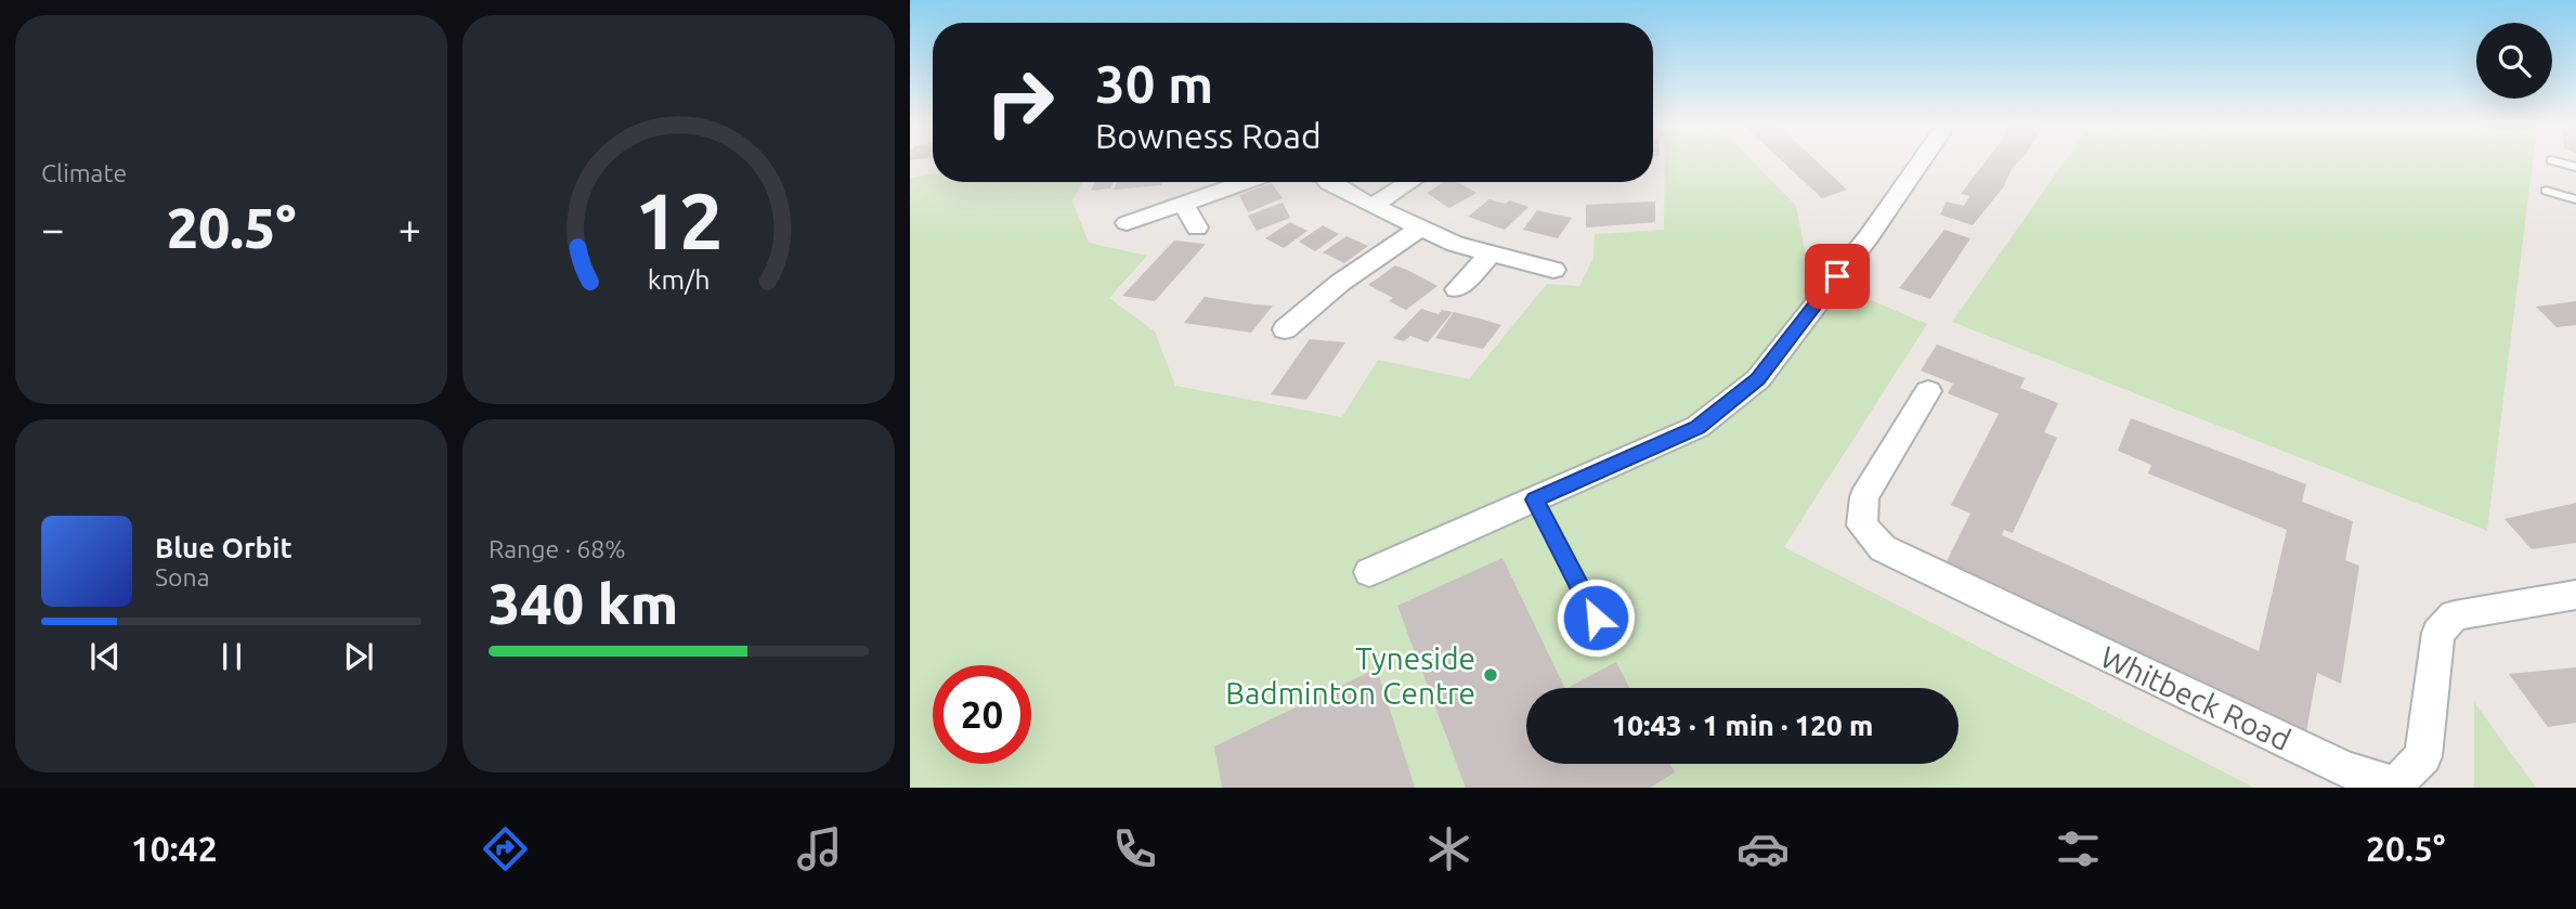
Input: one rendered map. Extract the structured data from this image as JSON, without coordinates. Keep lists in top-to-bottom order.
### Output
{
  "streets": {
    "street": ["Whitbeck Road"]
  },
  "places": ["Tyneside Badminton Centre"],
  "page": {
    "tile": [
      "Climate",
      ["Range · 68%", "340 km"]
    ],
    "turn": ["30 m", "Bowness Road"],
    "heat": ["−", "20.5°", "+"],
    "song": ["Blue Orbit", "Sona"],
    "limit": "20",
    "trip": "10:43 · 1 min · 120 m",
    "tabs": ["10:42", "20.5°"],
    "gauge": ["12", "km/h"]
  }
}
